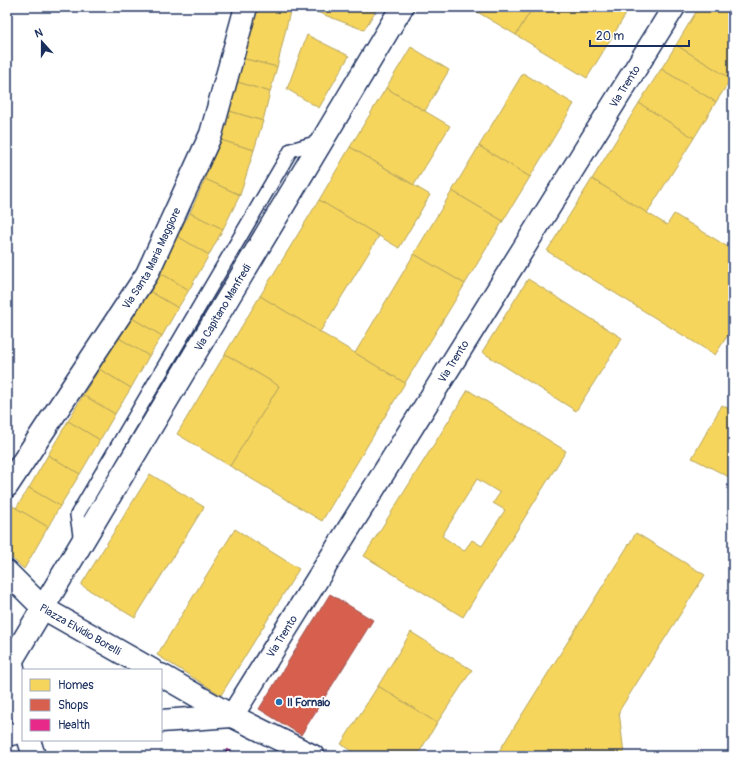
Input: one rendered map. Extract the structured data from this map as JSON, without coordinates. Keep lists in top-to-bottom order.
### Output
{
  "streets": {
    "street": [
      "Via Trento",
      "Via Santa Maria Maggiore",
      "Via Capitano Manfredi",
      "Piazza Elvidio Borelli"
    ]
  },
  "crossings": [
    ["Via Capitano Manfredi", "Piazza Elvidio Borelli"]
  ],
  "places": ["Il Fornaio"],
  "legend": ["Homes", "Shops", "Health"],
  "scale_bar": "20 m",
  "north": "top"
}
